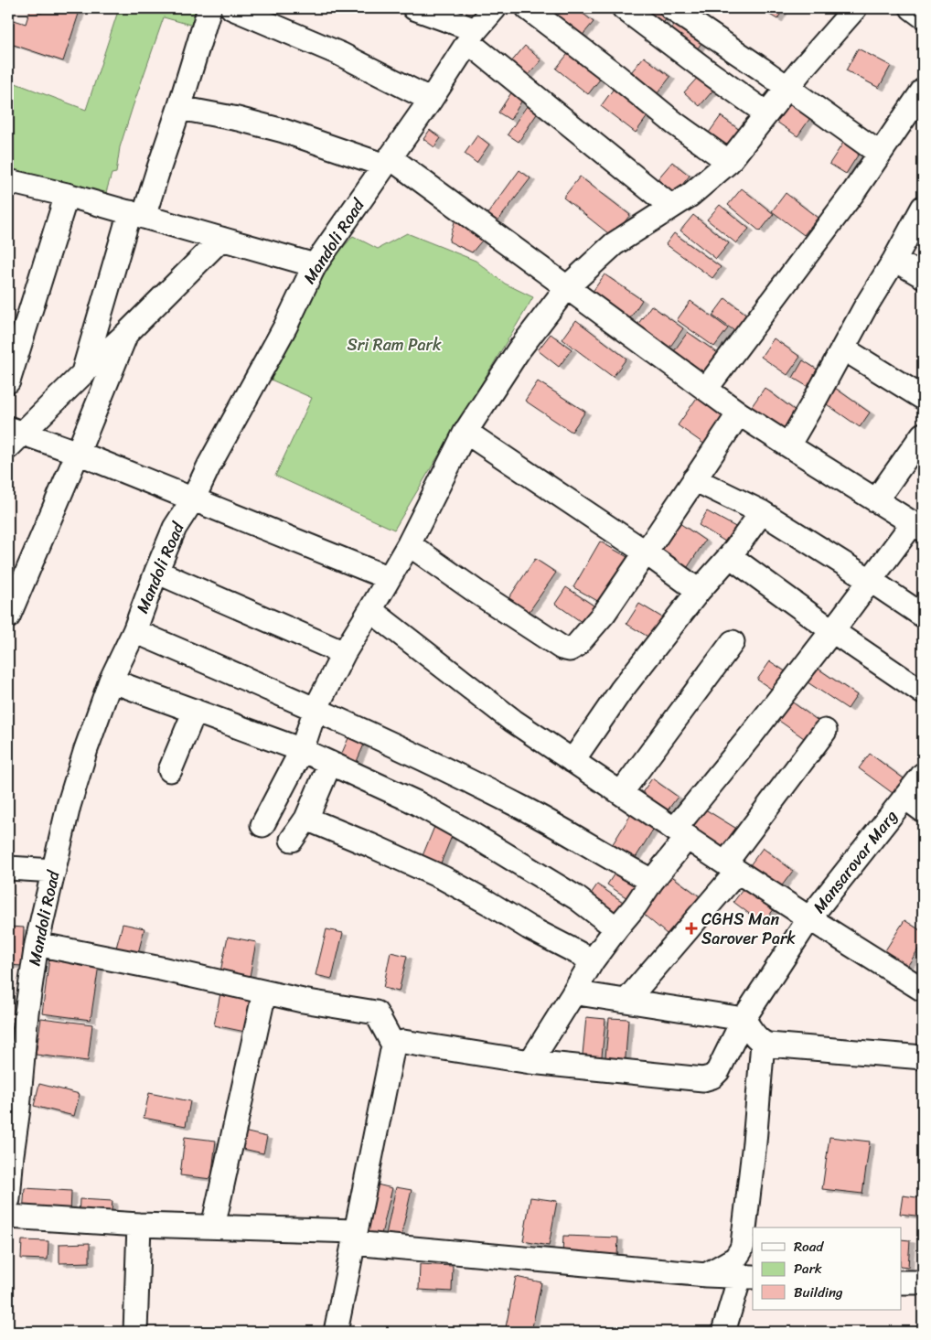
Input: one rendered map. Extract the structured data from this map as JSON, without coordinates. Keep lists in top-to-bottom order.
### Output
{
  "streets": {
    "street": ["Mandoli Road", "Mansarovar Marg"]
  },
  "parks": ["Sri Ram Park"],
  "places": {
    "health": ["CGHS Man Sarover Park"]
  },
  "legend": ["Road", "Park", "Building"]
}
